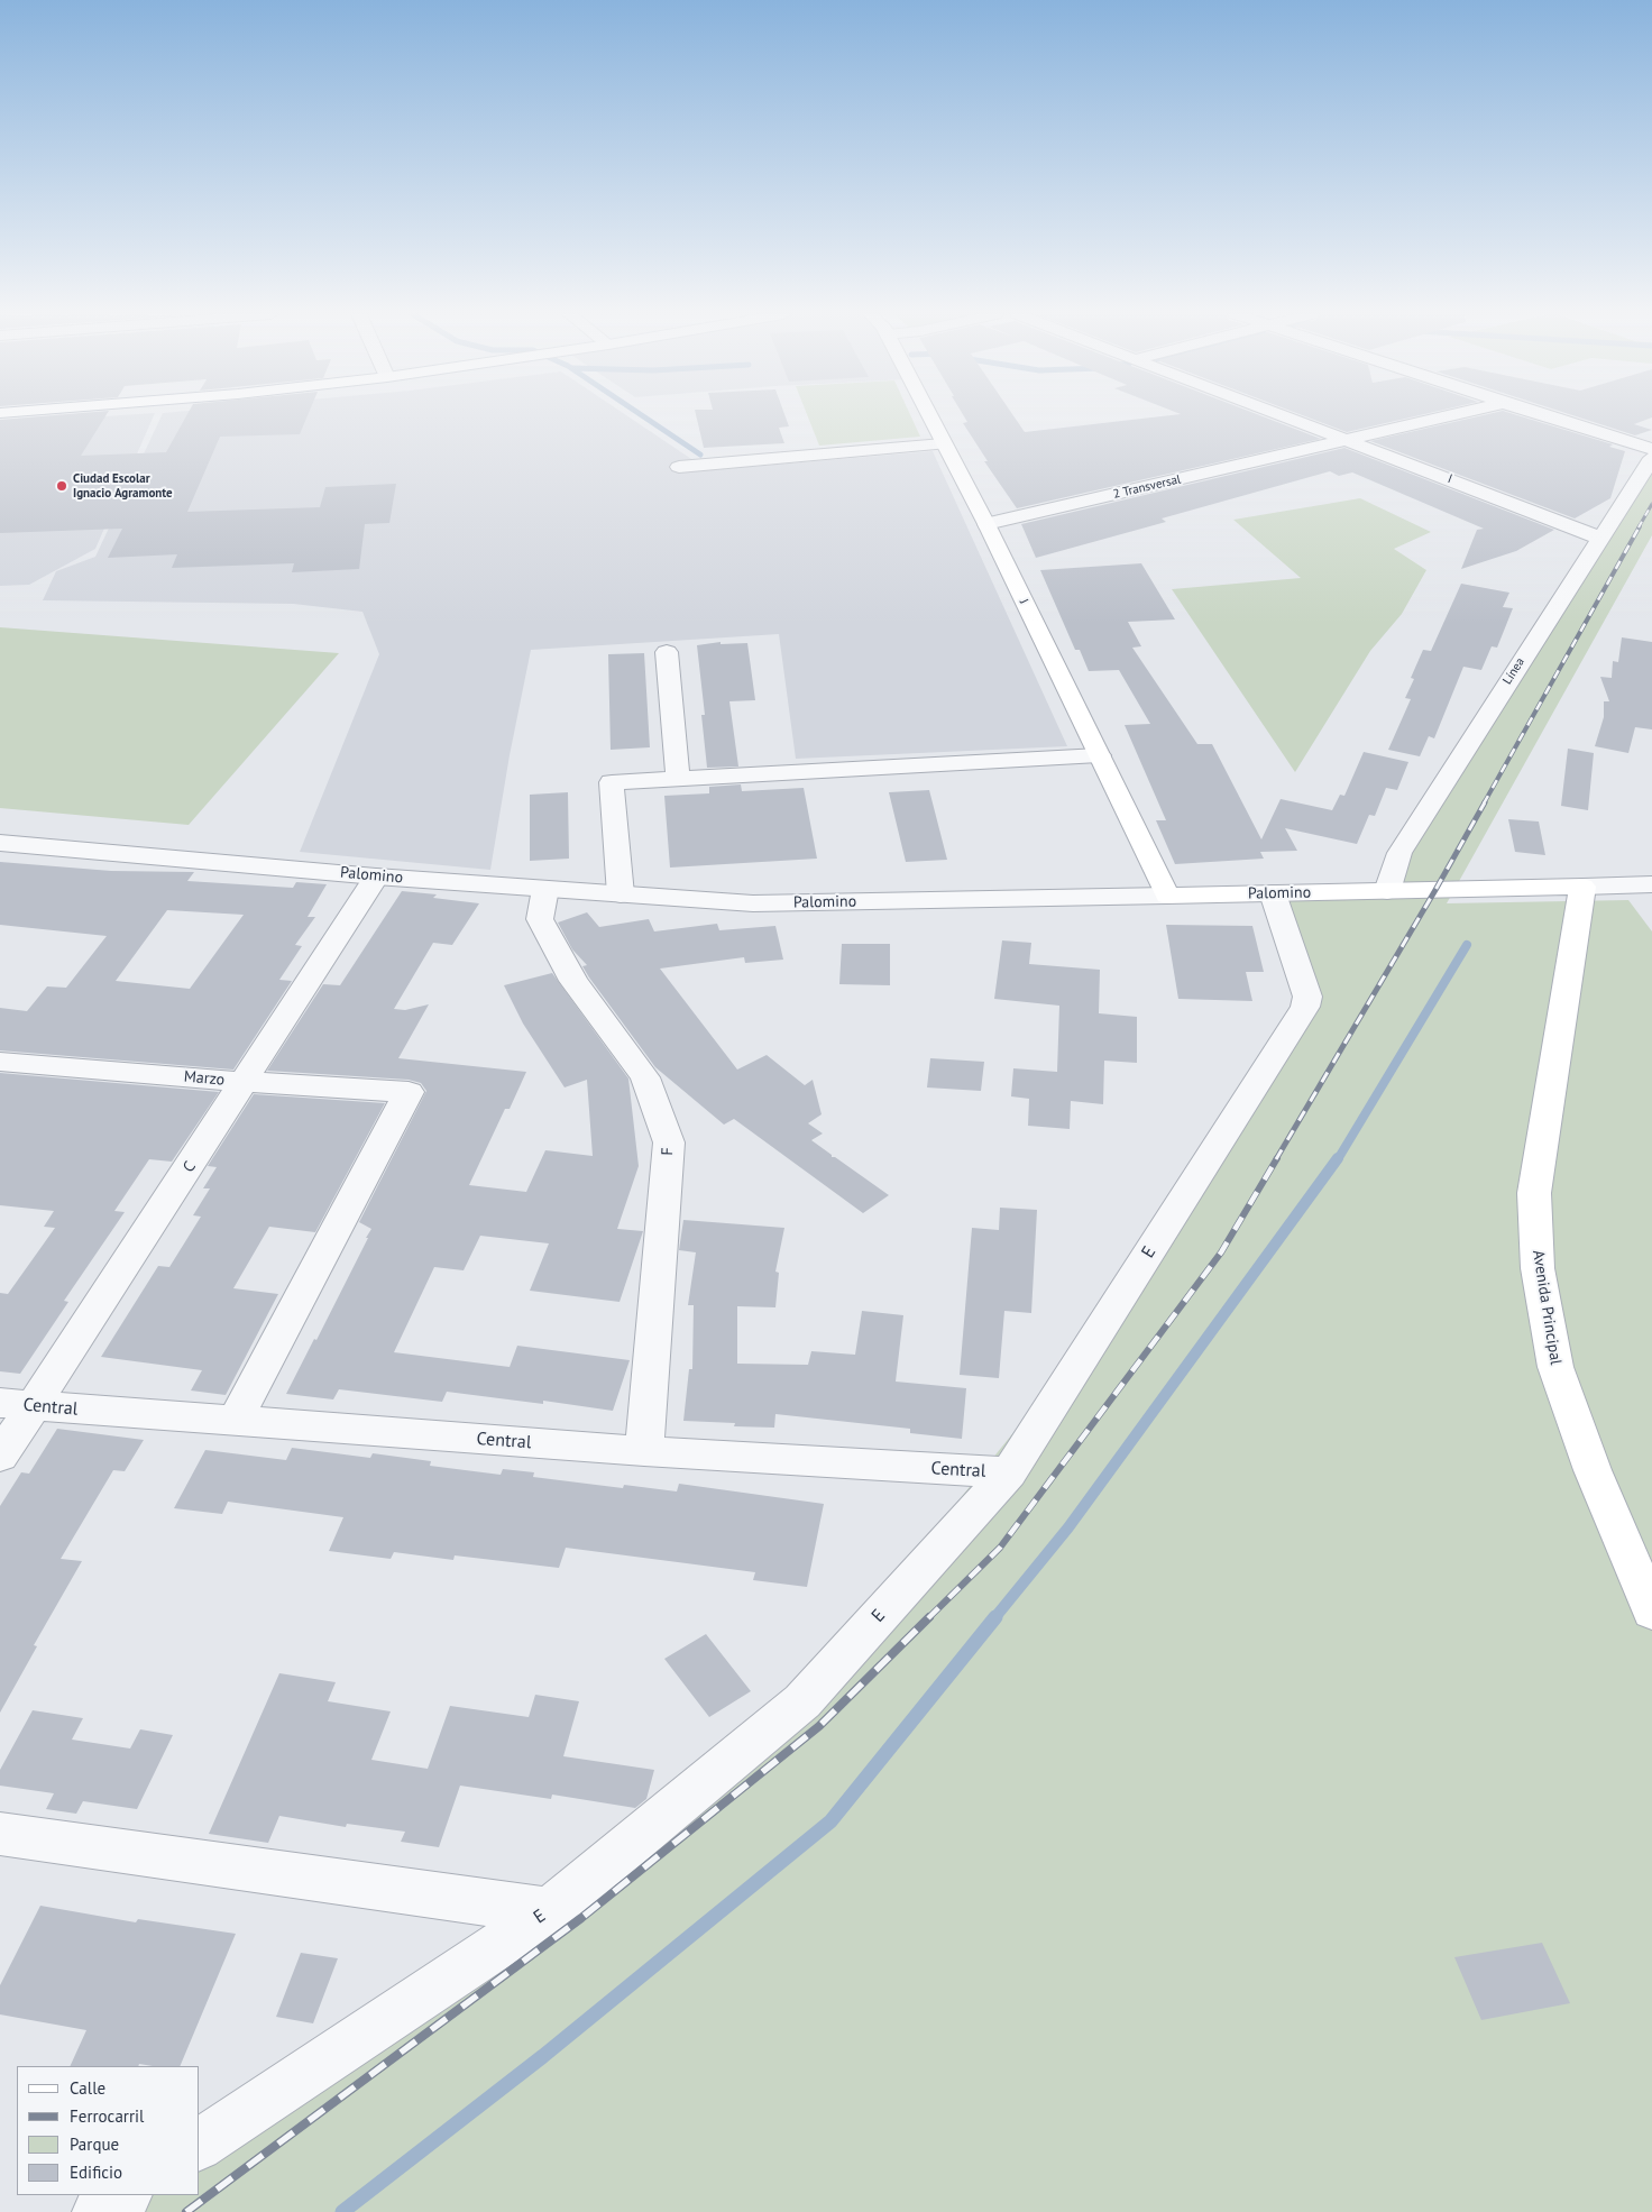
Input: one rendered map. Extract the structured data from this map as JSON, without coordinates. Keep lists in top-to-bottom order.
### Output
{
  "streets": {
    "main road": ["J", "Palomino", "Avenida Principal"],
    "street": [
      "I",
      "2 Transversal",
      "Línea",
      "Marzo",
      "F",
      "C",
      "E",
      "Central"
    ]
  },
  "crossings": [
    ["I", "2 Transversal"],
    ["I", "Línea"],
    ["2 Transversal", "J"],
    ["J", "Palomino"],
    ["Línea", "Palomino"],
    ["Palomino", "F"],
    ["Palomino", "C"],
    ["Palomino", "E"],
    ["Palomino", "Avenida Principal"],
    ["Marzo", "C"],
    ["Marzo", "Central"],
    ["F", "Central"],
    ["C", "Central"],
    ["E", "Central"]
  ],
  "places": ["Ciudad Escolar Ignacio Agramonte"],
  "legend": [
    "Calle",
    "Ferrocarril",
    "Parque",
    "Edificio"
  ]
}
